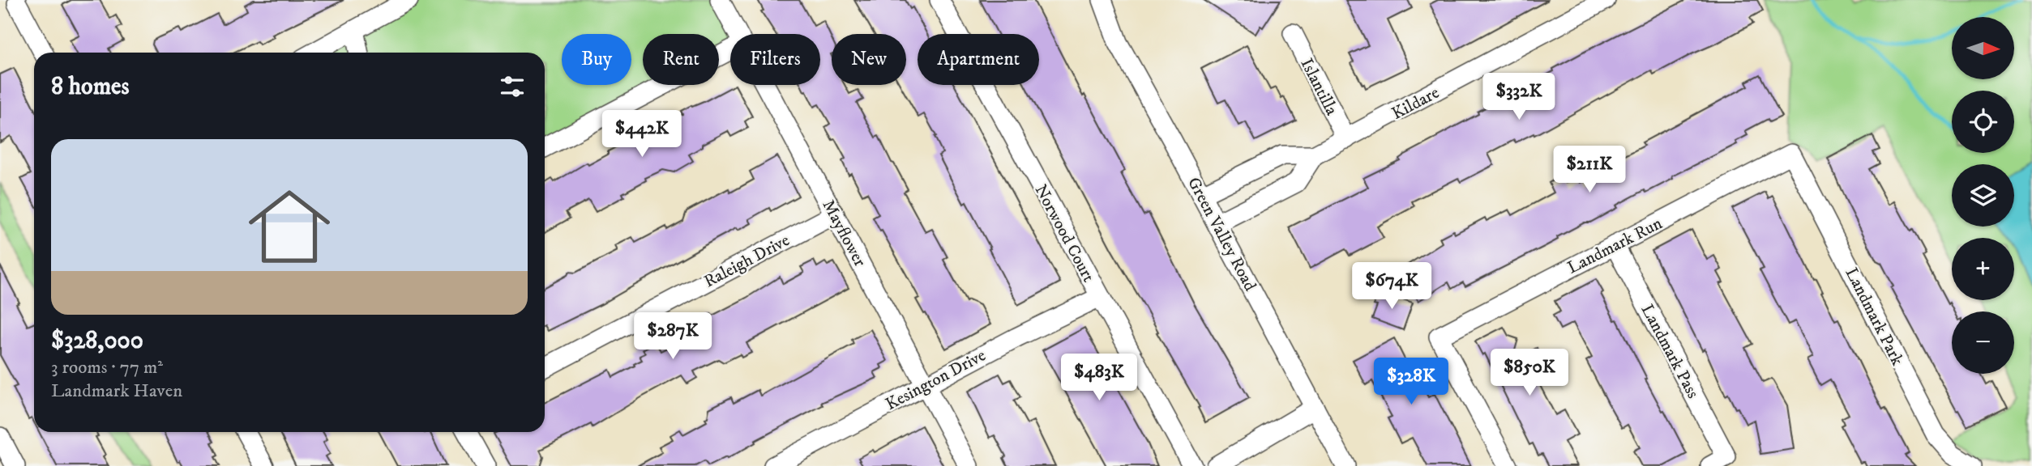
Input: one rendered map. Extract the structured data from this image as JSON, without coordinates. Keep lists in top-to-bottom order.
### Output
{
  "streets": {
    "street": [
      "Islantilla",
      "Kildare",
      "Mayflower",
      "Norwood Court",
      "Green Valley Road",
      "Landmark Run",
      "Raleigh Drive",
      "Landmark Park",
      "Landmark Pass",
      "Kesington Drive"
    ]
  },
  "crossings": [
    ["Islantilla", "Kildare"],
    ["Kildare", "Green Valley Road"],
    ["Mayflower", "Raleigh Drive"],
    ["Mayflower", "Kesington Drive"],
    ["Norwood Court", "Kesington Drive"],
    ["Landmark Run", "Landmark Park"],
    ["Landmark Run", "Landmark Pass"]
  ],
  "north": "right",
  "page": {
    "map_buttons": ["+", "−"],
    "chip": [
      "Buy",
      "Rent",
      "Filters",
      "New",
      "Apartment"
    ],
    "heading": "8 homes",
    "price": [
      "$332K",
      "$442K",
      "$211K",
      "$674K",
      "$287K",
      "$850K",
      "$483K",
      "$328K"
    ],
    "list": [
      {
        "name": "$328,000",
        "note": "3 rooms · 77 m² · Landmark Haven"
      }
    ]
  }
}
